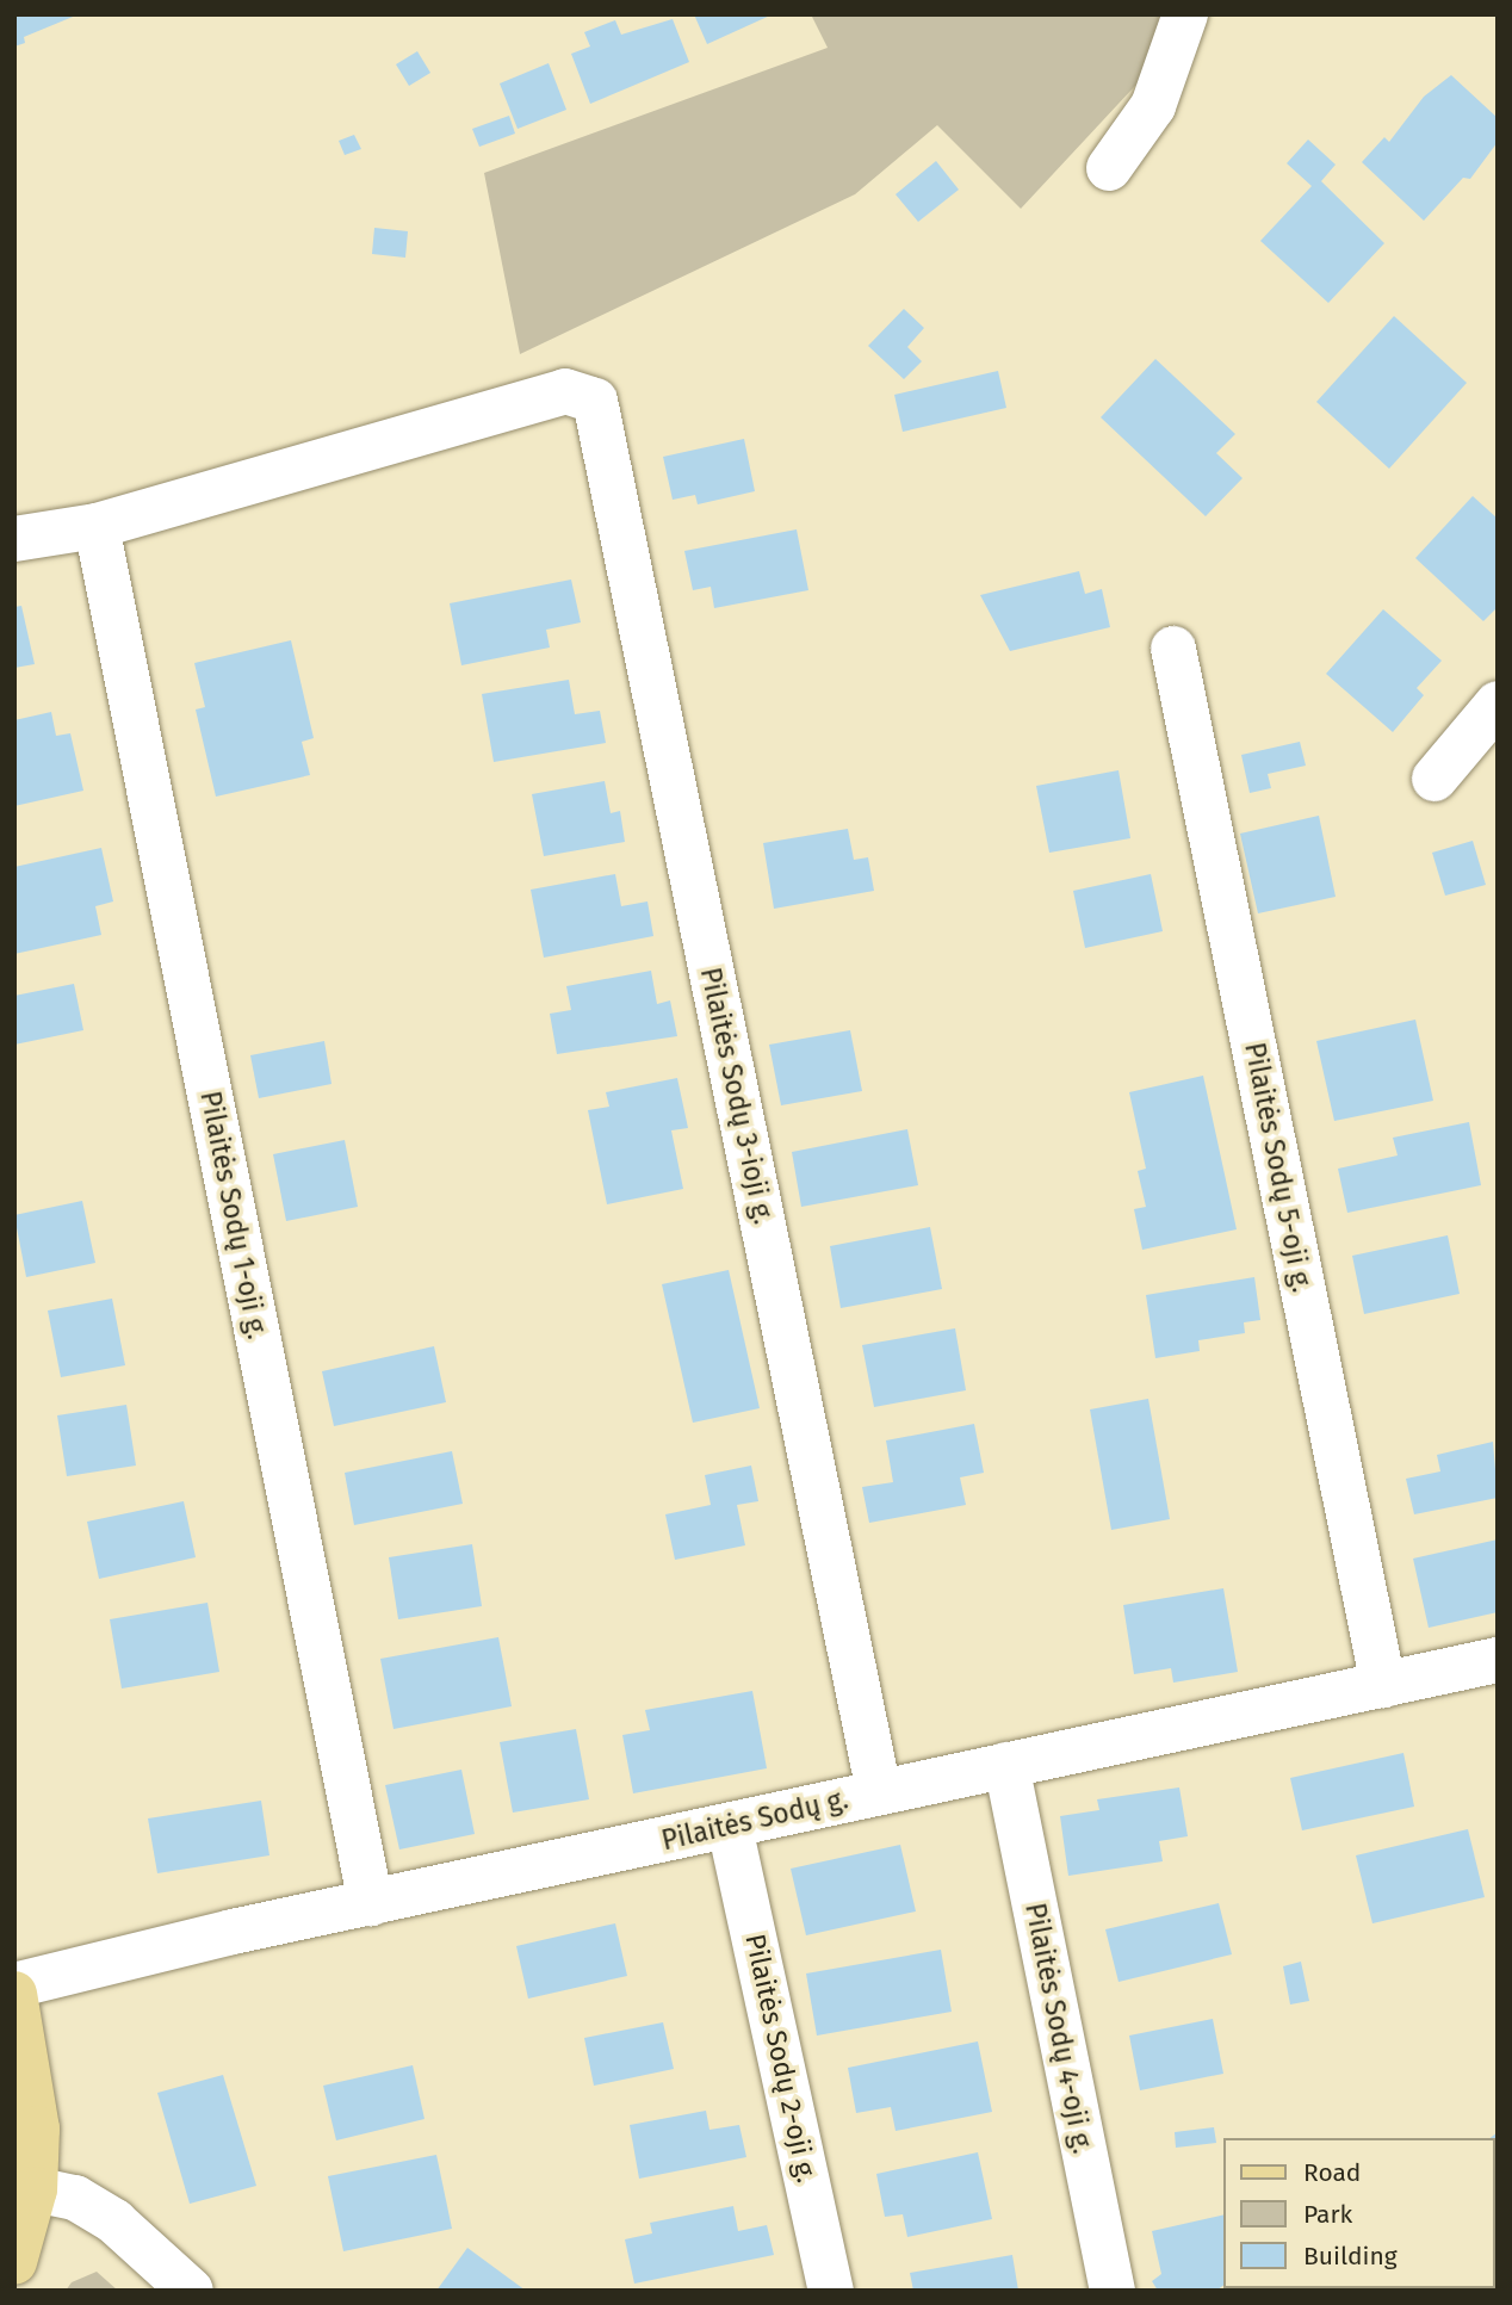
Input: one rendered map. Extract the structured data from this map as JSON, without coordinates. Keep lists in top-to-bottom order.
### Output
{
  "streets": {
    "street": [
      "Pilaitės Sodų 3-ioji g.",
      "Pilaitės Sodų 5-oji g.",
      "Pilaitės Sodų 1-oji g.",
      "Pilaitės Sodų g.",
      "Pilaitės Sodų 4-oji g.",
      "Pilaitės Sodų 2-oji g."
    ]
  },
  "crossings": [
    ["Pilaitės Sodų 3-ioji g.", "Pilaitės Sodų 1-oji g."],
    ["Pilaitės Sodų 3-ioji g.", "Pilaitės Sodų g."],
    ["Pilaitės Sodų 5-oji g.", "Pilaitės Sodų g."],
    ["Pilaitės Sodų 1-oji g.", "Pilaitės Sodų g."],
    ["Pilaitės Sodų g.", "Pilaitės Sodų 4-oji g."],
    ["Pilaitės Sodų g.", "Pilaitės Sodų 2-oji g."]
  ],
  "legend": ["Road", "Park", "Building"]
}
